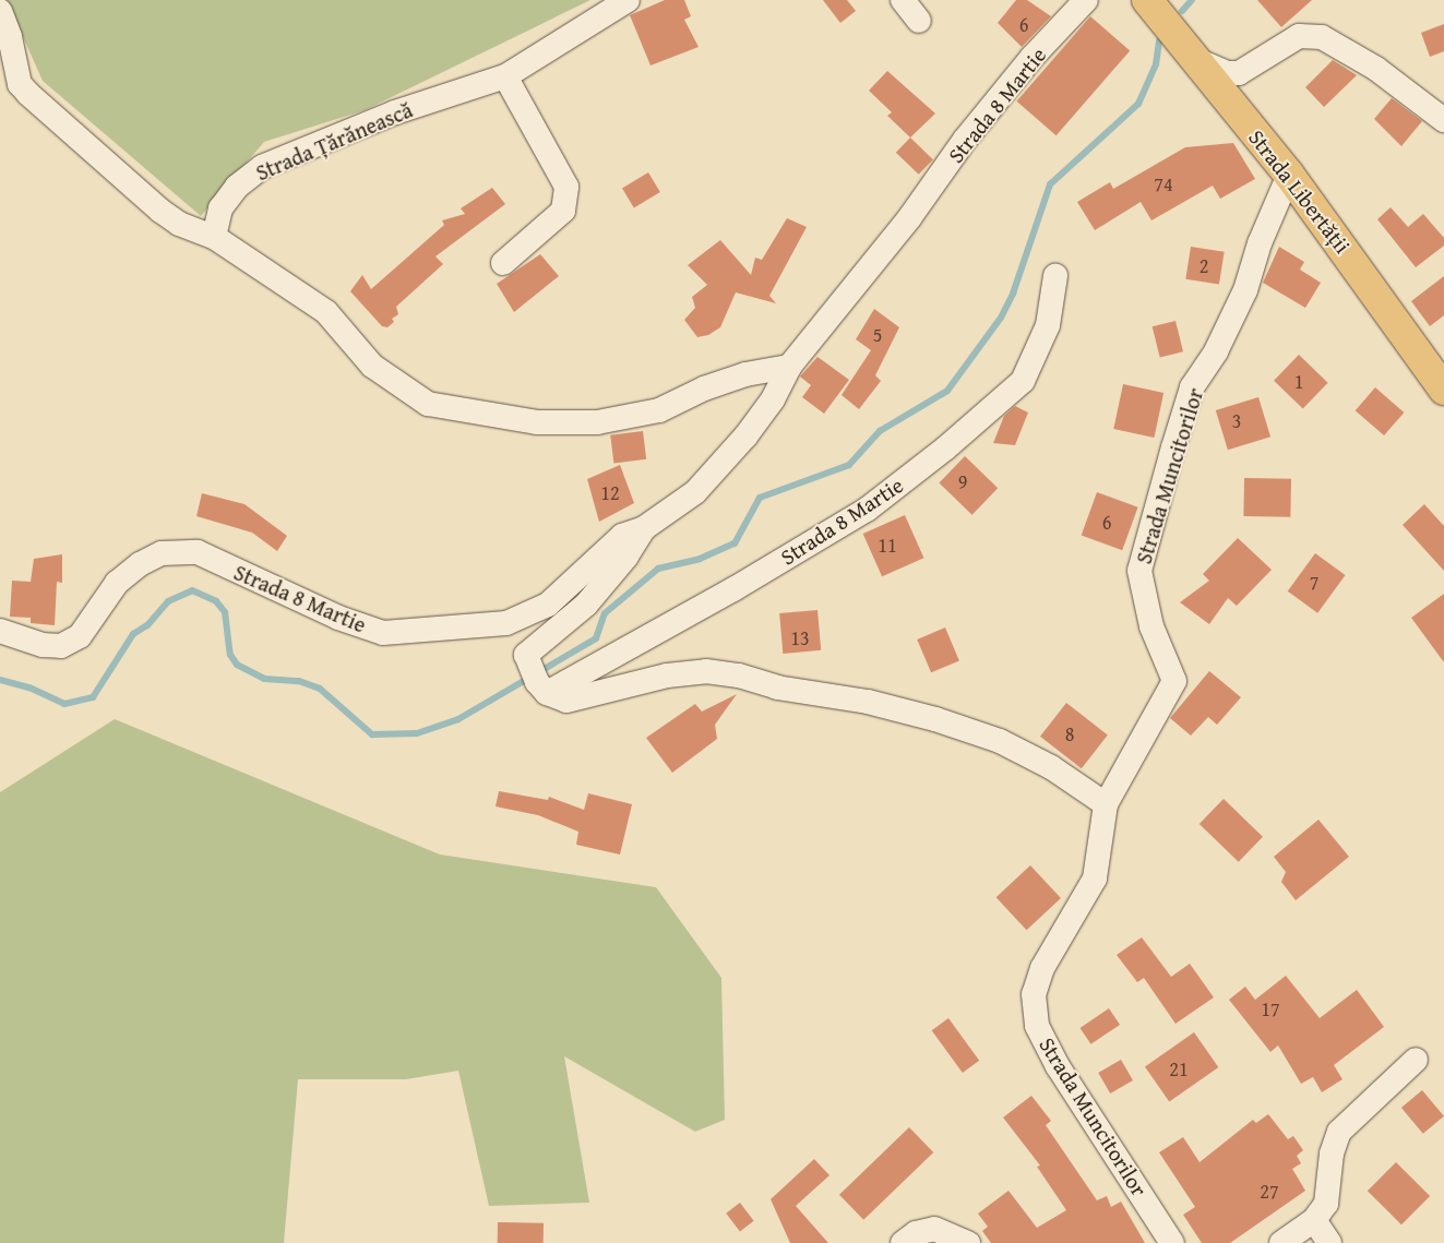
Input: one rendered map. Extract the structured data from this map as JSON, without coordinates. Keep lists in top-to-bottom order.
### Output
{
  "streets": {
    "highway": ["Strada Libertății"],
    "street": ["Strada 8 Martie", "Strada Țărănească", "Strada Muncitorilor"]
  },
  "crossings": [
    ["Strada Libertății", "Strada Muncitorilor"]
  ],
  "house_numbers": [
    "6",
    "74",
    "2",
    "5",
    "1",
    "3",
    "9",
    "12",
    "6",
    "11",
    "7",
    "13",
    "8",
    "17",
    "21",
    "27"
  ]
}
